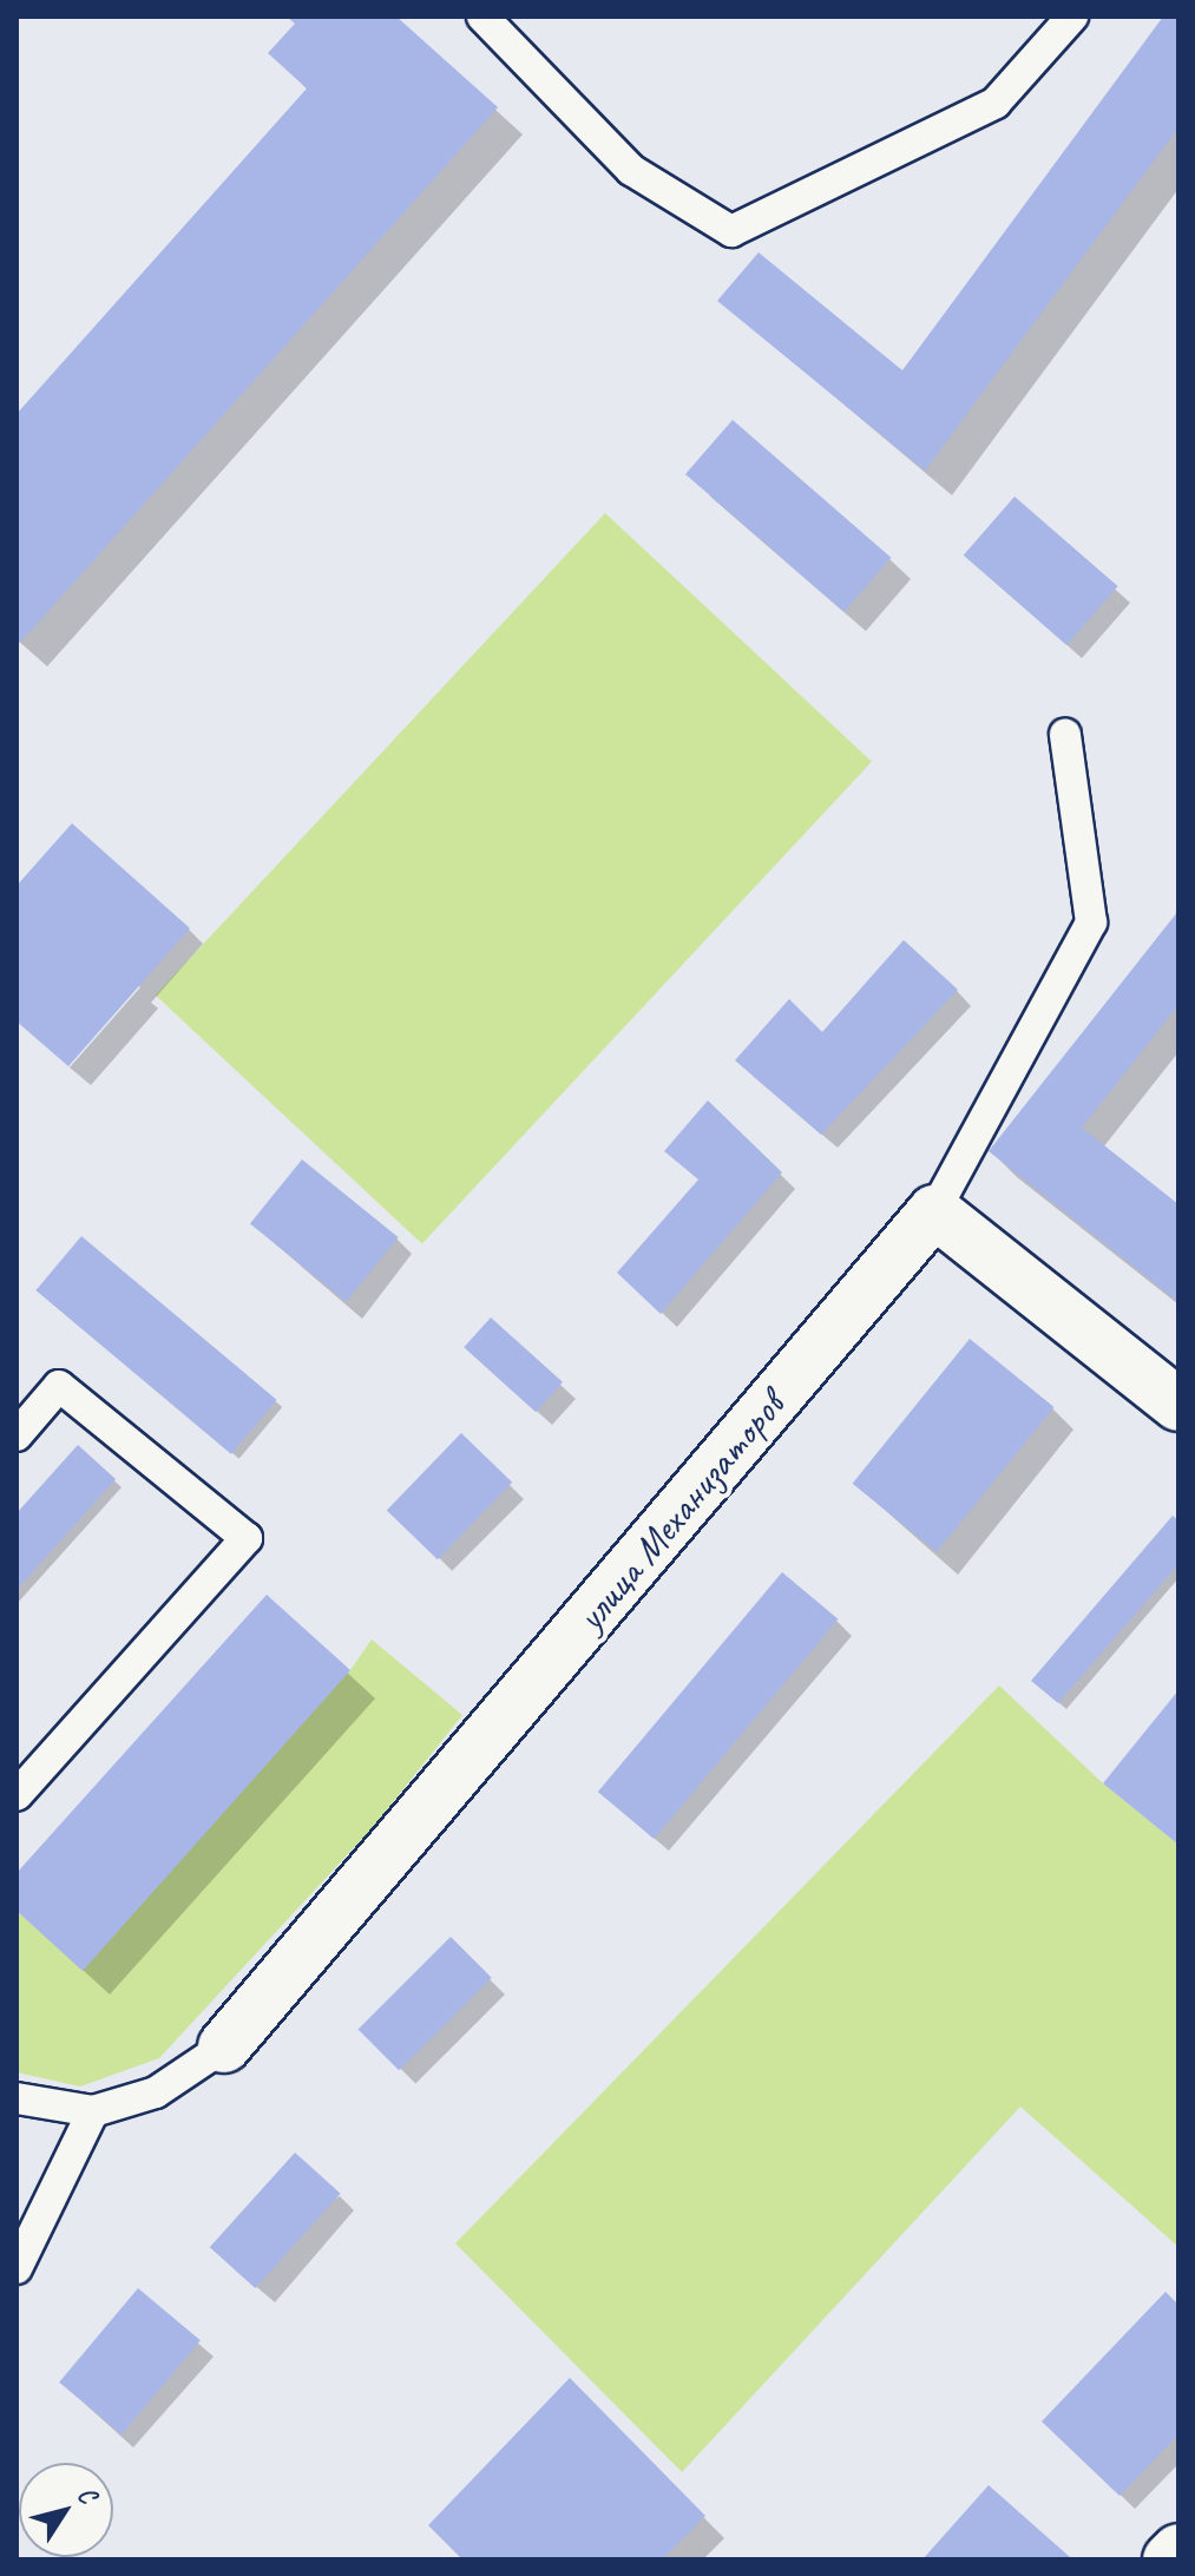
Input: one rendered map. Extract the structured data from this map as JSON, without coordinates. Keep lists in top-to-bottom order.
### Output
{
  "streets": {
    "street": ["улица Механизаторов"]
  },
  "north": "top right"
}
